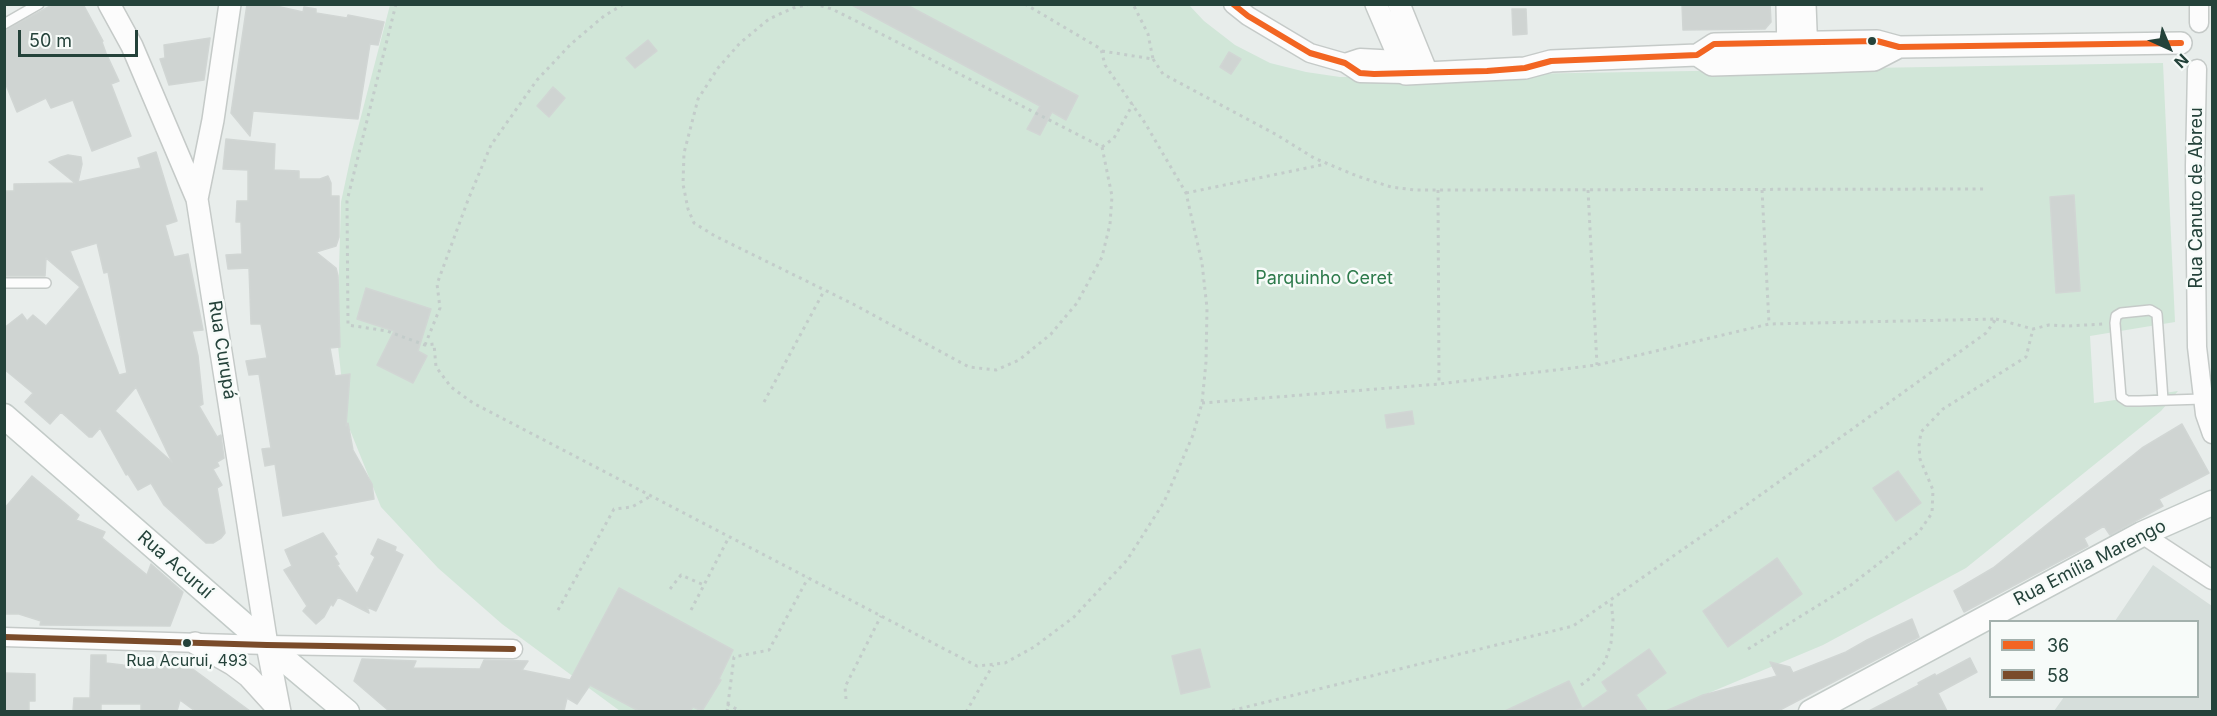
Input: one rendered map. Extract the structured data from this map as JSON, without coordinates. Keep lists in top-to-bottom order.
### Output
{
  "streets": {
    "main road": ["Rua Emília Marengo", "Rua Acuruí"],
    "street": ["Rua Canuto de Abreu", "Rua Curupá"]
  },
  "crossings": [
    ["Rua Curupá", "Rua Acuruí"]
  ],
  "parks": ["Parquinho Ceret"],
  "places": ["Rua Acurui, 493"],
  "lines": ["transit line 36", "transit line 58"],
  "legend": ["36", "58"],
  "scale_bar": "50 m",
  "north": "bottom right"
}
